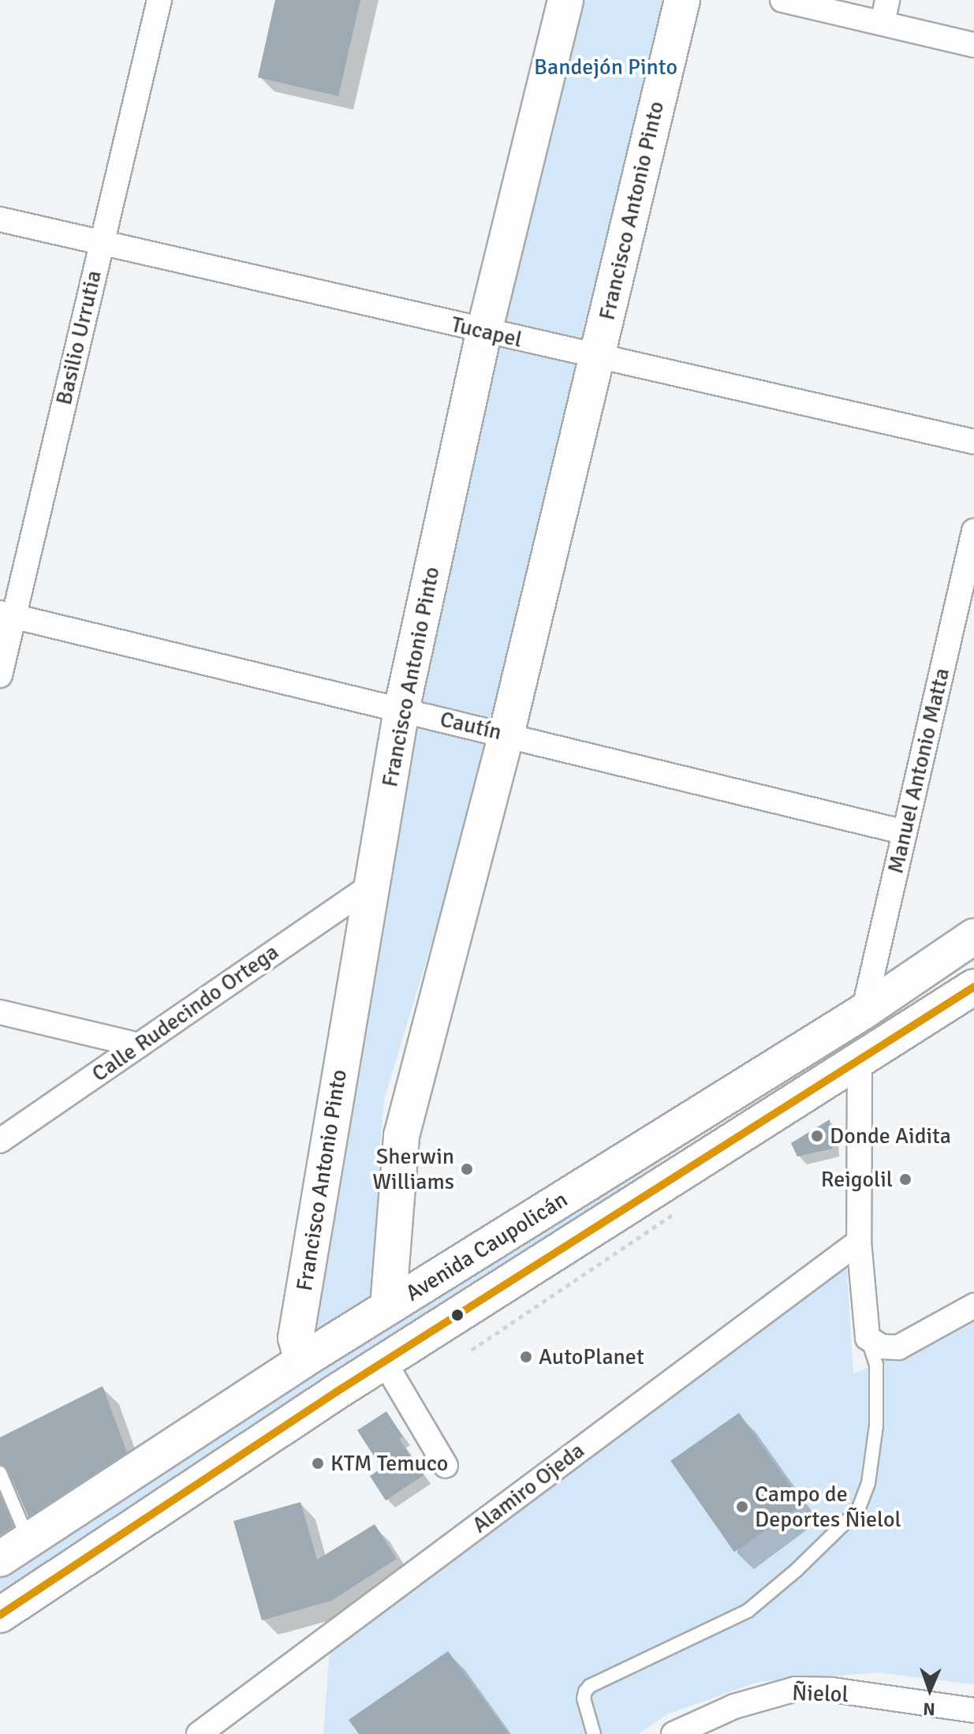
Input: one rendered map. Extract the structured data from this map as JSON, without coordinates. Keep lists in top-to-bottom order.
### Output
{
  "streets": {
    "main road": ["Francisco Antonio Pinto", "Avenida Caupolicán"],
    "street": [
      "Tucapel",
      "Basilio Urrutia",
      "Cautín",
      "Manuel Antonio Matta",
      "Calle Rudecindo Ortega",
      "Alamiro Ojeda",
      "Ñielol"
    ]
  },
  "crossings": [
    ["Francisco Antonio Pinto", "Tucapel"],
    ["Francisco Antonio Pinto", "Cautín"],
    ["Francisco Antonio Pinto", "Calle Rudecindo Ortega"],
    ["Francisco Antonio Pinto", "Avenida Caupolicán"],
    ["Tucapel", "Basilio Urrutia"],
    ["Basilio Urrutia", "Cautín"],
    ["Cautín", "Manuel Antonio Matta"],
    ["Manuel Antonio Matta", "Avenida Caupolicán"]
  ],
  "parks": ["Bandejón Pinto"],
  "places": [
    "Donde Aidita",
    "Sherwin Williams",
    "Reigolil",
    "AutoPlanet",
    "KTM Temuco",
    "Campo de Deportes Ñielol"
  ],
  "north": "bottom"
}
